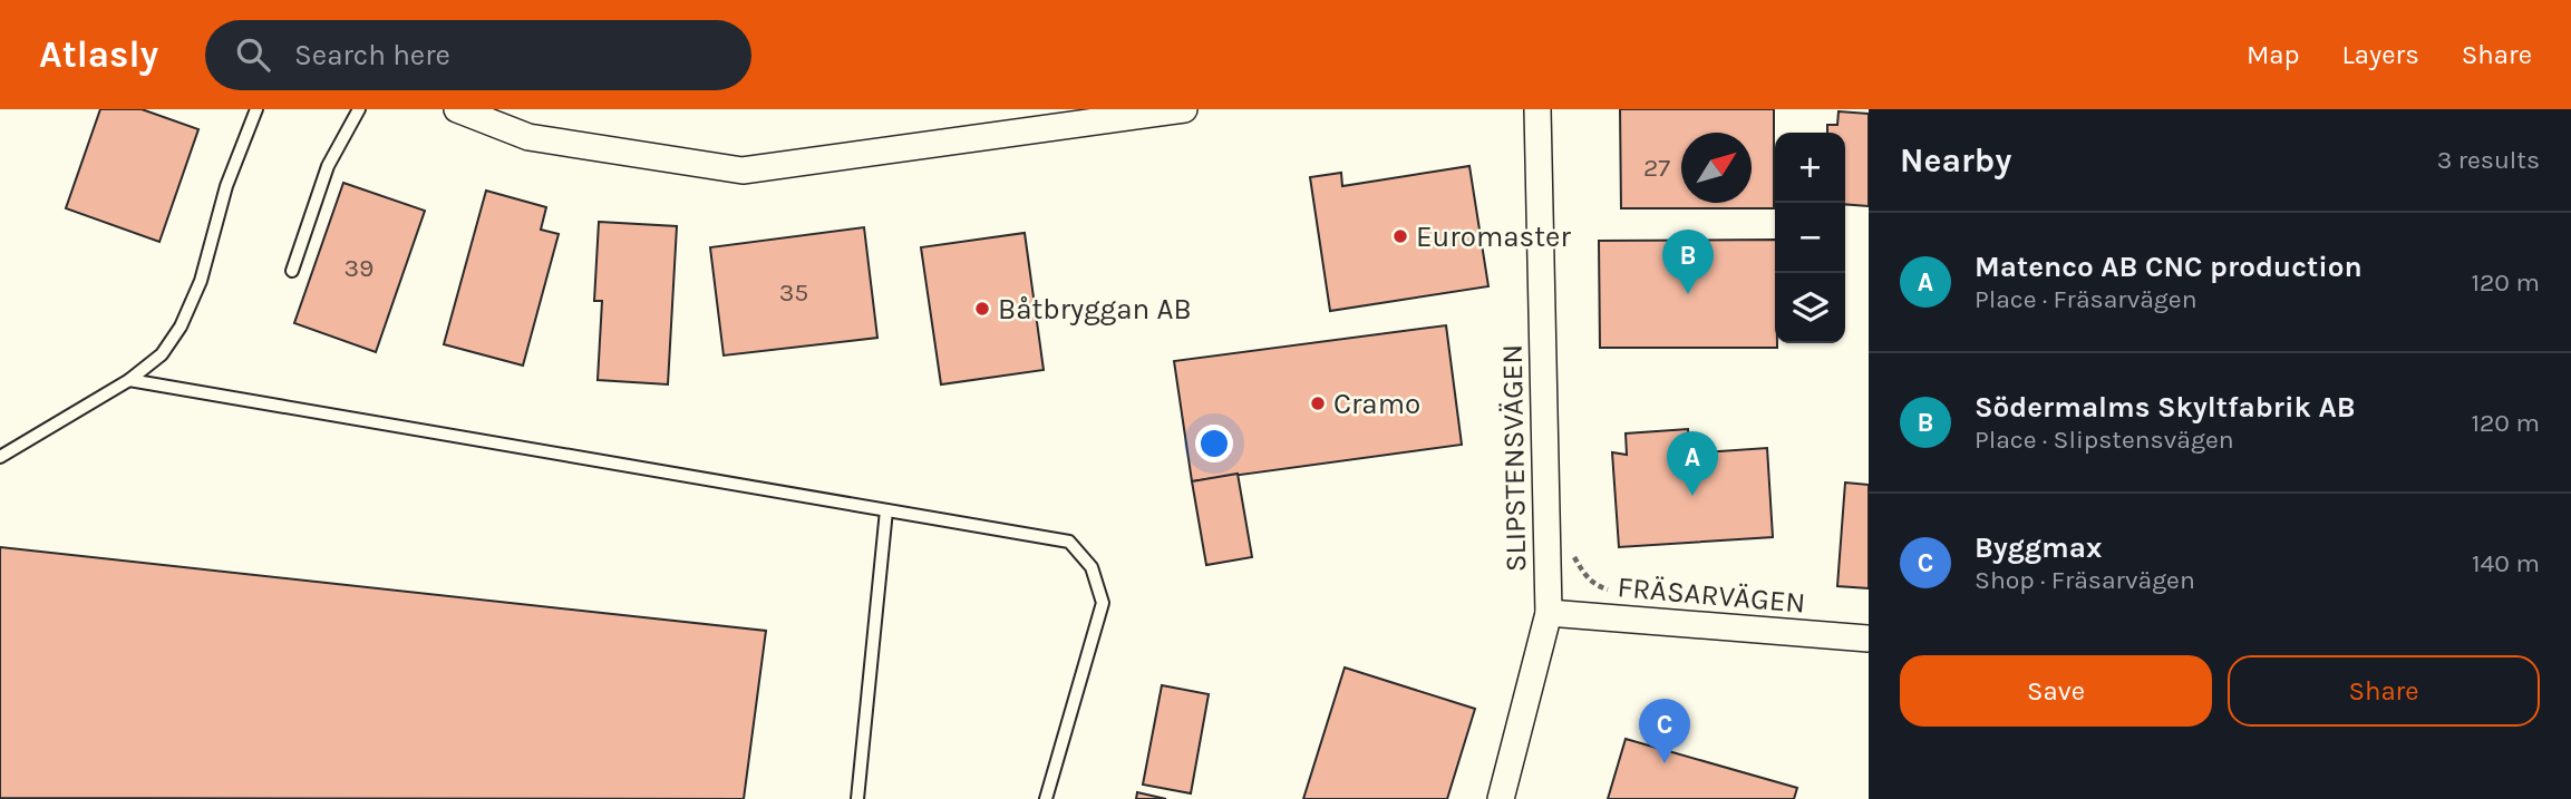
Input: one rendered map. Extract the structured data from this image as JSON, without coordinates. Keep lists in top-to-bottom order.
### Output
{
  "streets": {
    "street": ["SLIPSTENSVÄGEN", "FRÄSARVÄGEN"]
  },
  "crossings": [
    ["SLIPSTENSVÄGEN", "FRÄSARVÄGEN"]
  ],
  "places": ["Euromaster", "Båtbryggan AB", "Cramo"],
  "house_numbers": ["27", "39", "35"],
  "north": "top right",
  "page": {
    "header": "Atlasly",
    "search": "Search here",
    "nav": ["Map", "Layers", "Share"],
    "heading": ["Nearby", "3 results"],
    "map_buttons": ["+", "−"],
    "list": [
      {
        "mark": "A",
        "name": "Matenco AB CNC production",
        "note": "Place · Fräsarvägen",
        "value": "120 m"
      },
      {
        "mark": "B",
        "name": "Södermalms Skyltfabrik AB",
        "note": "Place · Slipstensvägen",
        "value": "120 m"
      },
      {
        "mark": "C",
        "name": "Byggmax",
        "note": "Shop · Fräsarvägen",
        "value": "140 m"
      }
    ],
    "pins": ["B", "A", "C"],
    "buttons": ["Save", "Share"]
  }
}
